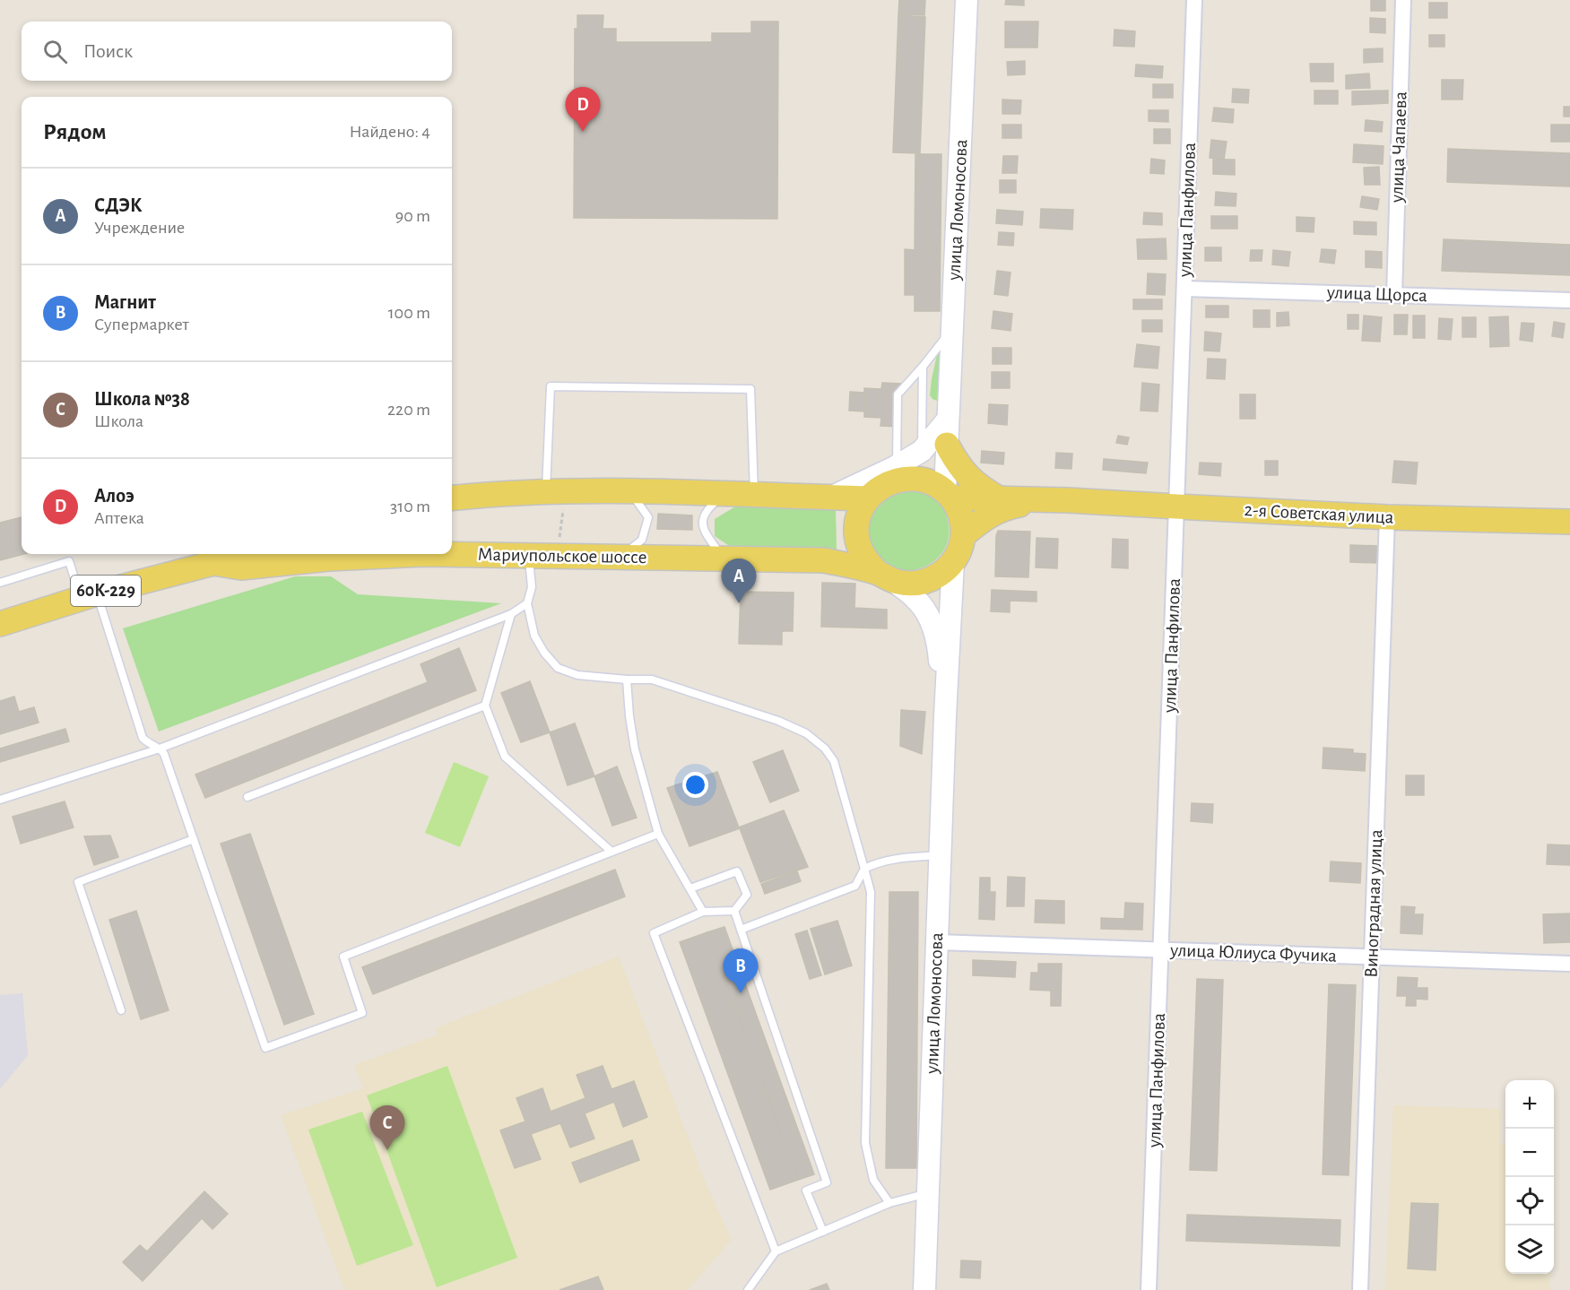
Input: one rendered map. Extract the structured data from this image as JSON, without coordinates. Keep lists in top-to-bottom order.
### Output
{
  "streets": {
    "main road": ["2-я Советская улица", "Мариупольское шоссе", "60К-229"],
    "street": [
      "улица Чапаева",
      "улица Ломоносова",
      "улица Панфилова",
      "улица Щорса",
      "Виноградная улица",
      "улица Юлиуса Фучика"
    ]
  },
  "crossings": [
    ["улица Чапаева", "улица Щорса"],
    ["улица Ломоносова", "2-я Советская улица"],
    ["улица Ломоносова", "Мариупольское шоссе"],
    ["улица Ломоносова", "улица Юлиуса Фучика"],
    ["улица Панфилова", "улица Щорса"],
    ["улица Панфилова", "2-я Советская улица"],
    ["улица Панфилова", "улица Юлиуса Фучика"],
    ["2-я Советская улица", "Мариупольское шоссе"],
    ["2-я Советская улица", "Виноградная улица"],
    ["Виноградная улица", "улица Юлиуса Фучика"]
  ],
  "page": {
    "search": "Поиск",
    "pins": [
      "D",
      "A",
      "B",
      "C"
    ],
    "heading": ["Рядом", "Найдено: 4"],
    "list": [
      {
        "mark": "A",
        "name": "СДЭК",
        "note": "Учреждение",
        "value": "90 m"
      },
      {
        "mark": "B",
        "name": "Магнит",
        "note": "Супермаркет",
        "value": "100 m"
      },
      {
        "mark": "C",
        "name": "Школа №38",
        "note": "Школа",
        "value": "220 m"
      },
      {
        "mark": "D",
        "name": "Алоэ",
        "note": "Аптека",
        "value": "310 m"
      }
    ],
    "map_buttons": ["+", "−"]
  }
}
